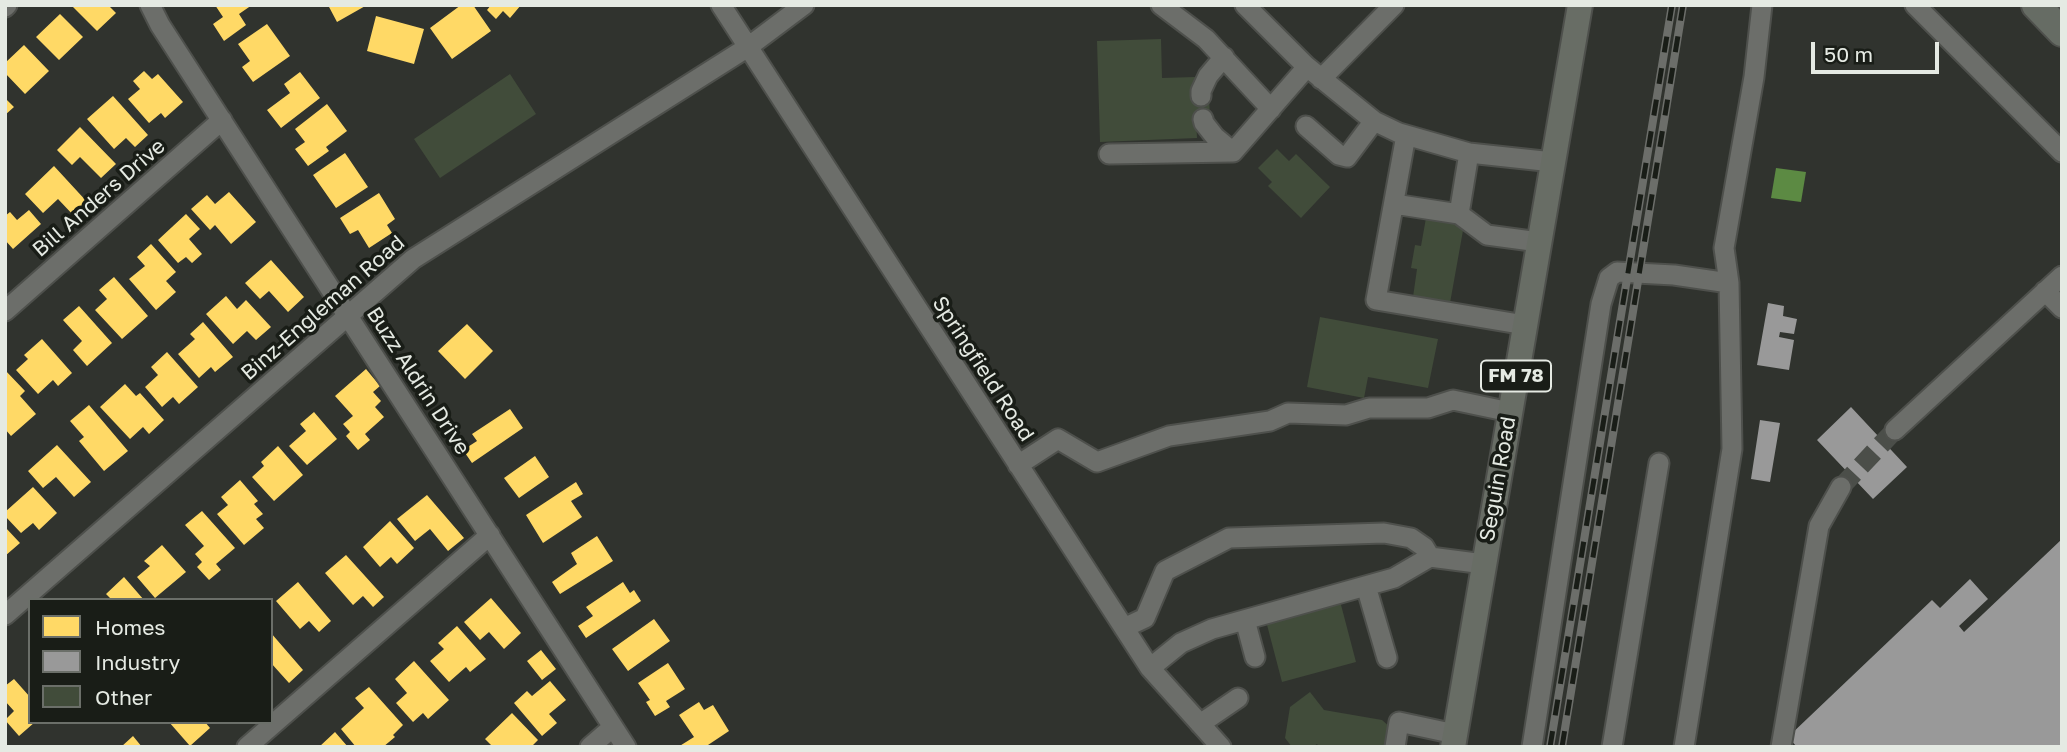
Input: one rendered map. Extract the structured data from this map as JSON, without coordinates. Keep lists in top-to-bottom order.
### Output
{
  "streets": {
    "main road": ["FM 78", "Seguin Road"],
    "street": [
      "Bill Anders Drive",
      "Binz-Engleman Road",
      "Springfield Road",
      "Buzz Aldrin Drive"
    ]
  },
  "crossings": [
    ["Bill Anders Drive", "Buzz Aldrin Drive"],
    ["Binz-Engleman Road", "Springfield Road"],
    ["Binz-Engleman Road", "Buzz Aldrin Drive"]
  ],
  "legend": ["Homes", "Industry", "Other"],
  "scale_bar": "50 m"
}
